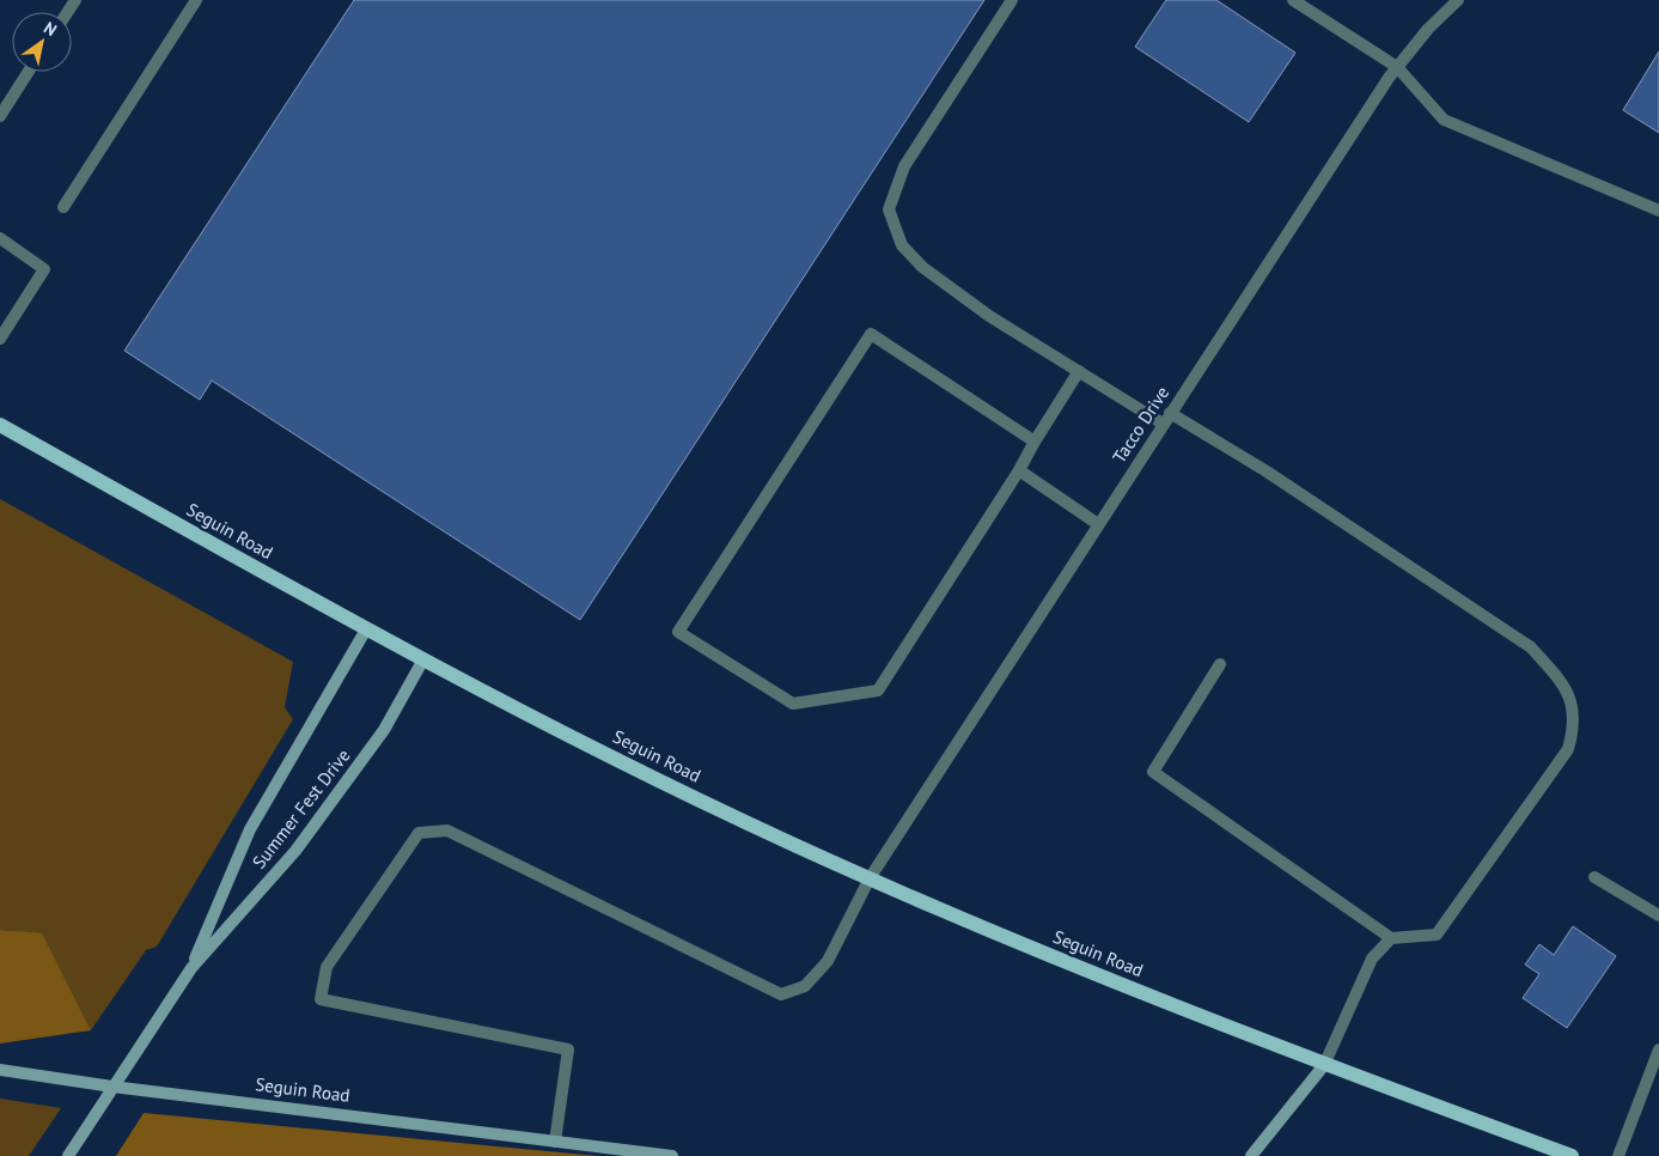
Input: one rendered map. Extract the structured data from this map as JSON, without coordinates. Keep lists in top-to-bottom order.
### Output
{
  "streets": {
    "main road": ["Seguin Road"],
    "street": ["Tacco Drive", "Summer Fest Drive"]
  },
  "crossings": [
    ["Tacco Drive", "Seguin Road"],
    ["Seguin Road", "Summer Fest Drive"]
  ],
  "north": "top right"
}
